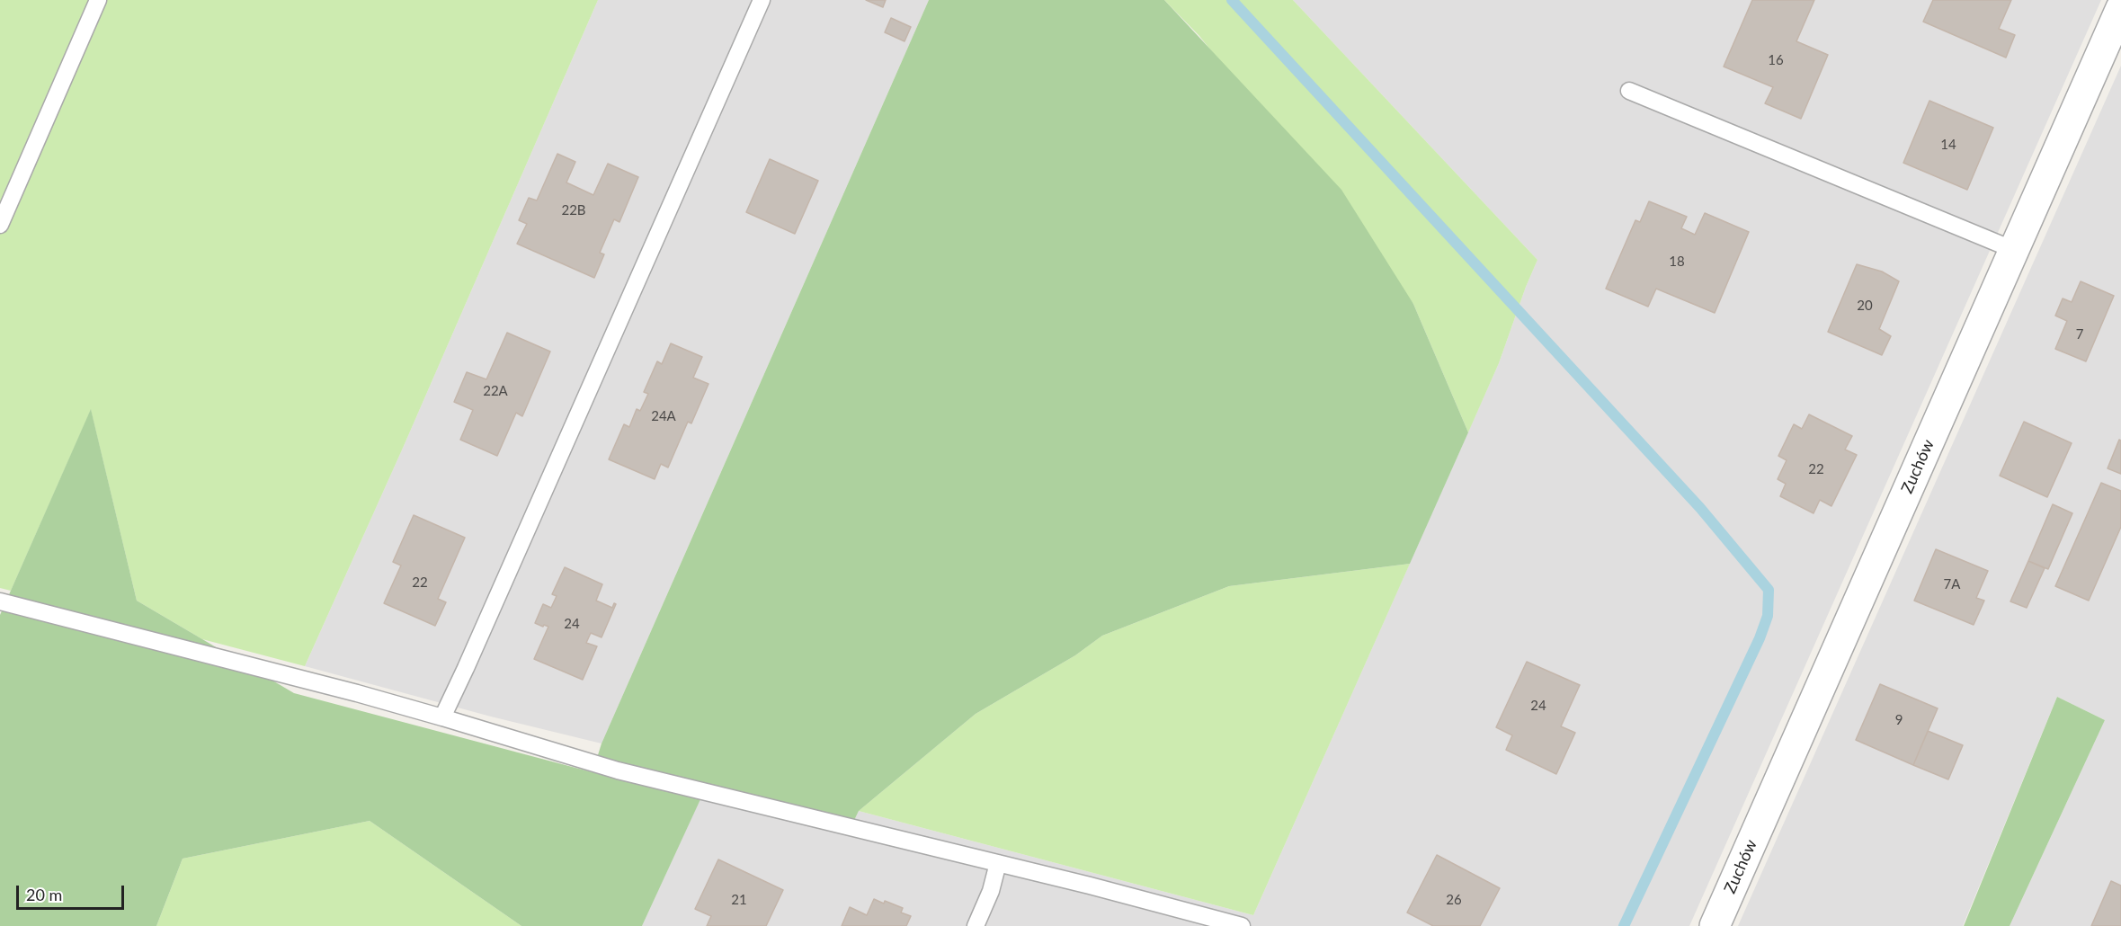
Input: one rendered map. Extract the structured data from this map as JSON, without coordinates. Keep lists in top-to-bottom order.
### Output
{
  "streets": {
    "street": ["Zuchów"]
  },
  "house_numbers": [
    "16",
    "14",
    "22B",
    "18",
    "20",
    "7",
    "22A",
    "24A",
    "22",
    "22",
    "7A",
    "24",
    "24",
    "9",
    "21",
    "26"
  ],
  "scale_bar": "20 m"
}
